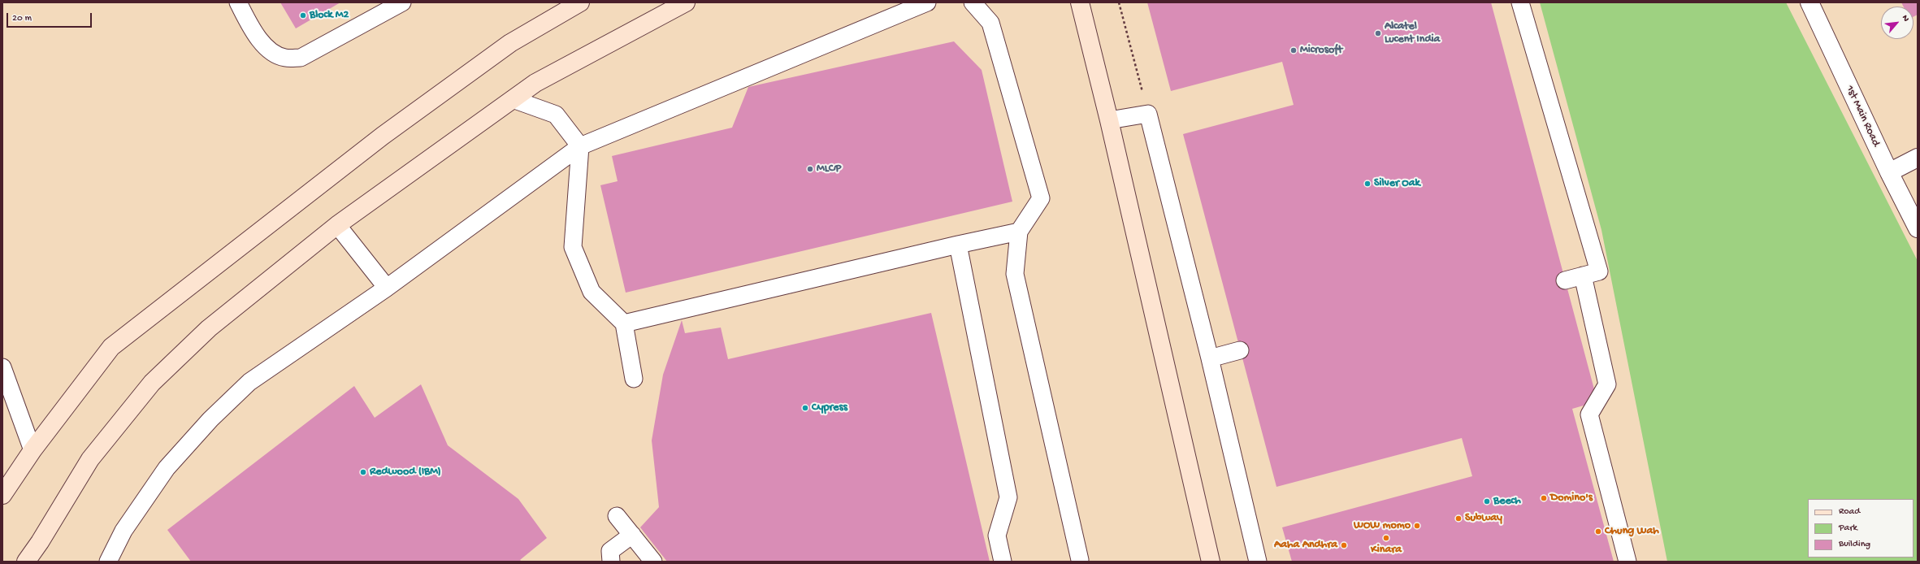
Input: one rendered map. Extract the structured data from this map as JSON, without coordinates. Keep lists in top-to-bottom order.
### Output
{
  "streets": {
    "street": ["1st Main Road"]
  },
  "places": [
    "Block M2",
    "Alcatel Lucent India",
    "Microsoft",
    "MLCP",
    "Silver Oak",
    "Cypress",
    "Redwood (IBM)",
    "Domino's",
    "Beech",
    "Subway",
    "WOW momo",
    "Chung Wah",
    "Kinara",
    "Aaha Andhra"
  ],
  "legend": ["Road", "Park", "Building"],
  "scale_bar": "20 m",
  "north": "top right"
}
